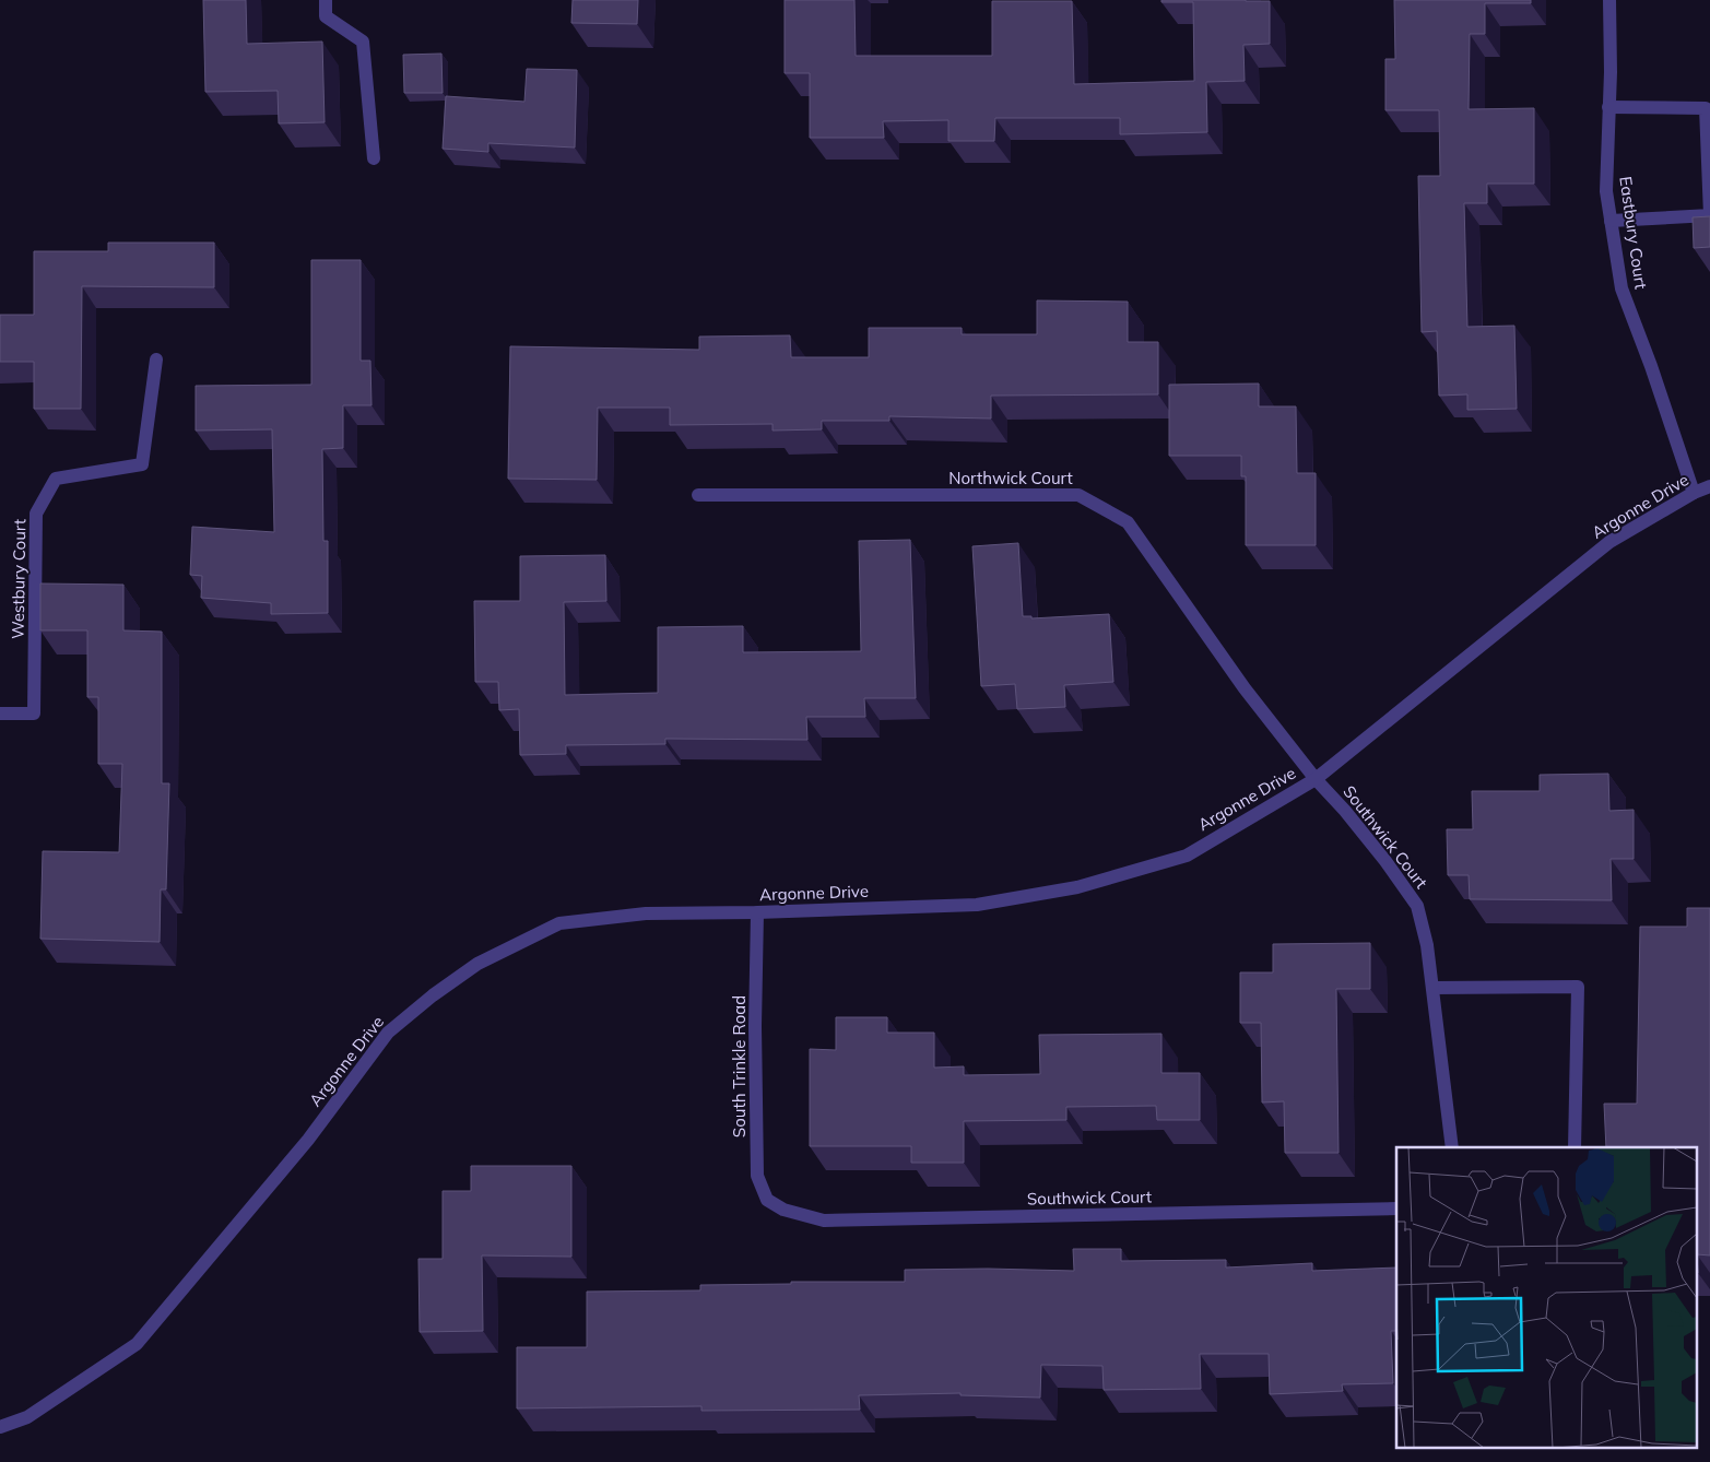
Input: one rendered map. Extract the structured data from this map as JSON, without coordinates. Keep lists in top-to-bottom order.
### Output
{
  "streets": {
    "street": [
      "Eastbury Court",
      "Northwick Court",
      "Argonne Drive",
      "Westbury Court",
      "Southwick Court",
      "South Trinkle Road"
    ]
  },
  "crossings": [
    ["Eastbury Court", "Argonne Drive"],
    ["Northwick Court", "Argonne Drive"],
    ["Northwick Court", "Southwick Court"],
    ["Argonne Drive", "Southwick Court"],
    ["Argonne Drive", "South Trinkle Road"],
    ["Southwick Court", "South Trinkle Road"]
  ]
}
